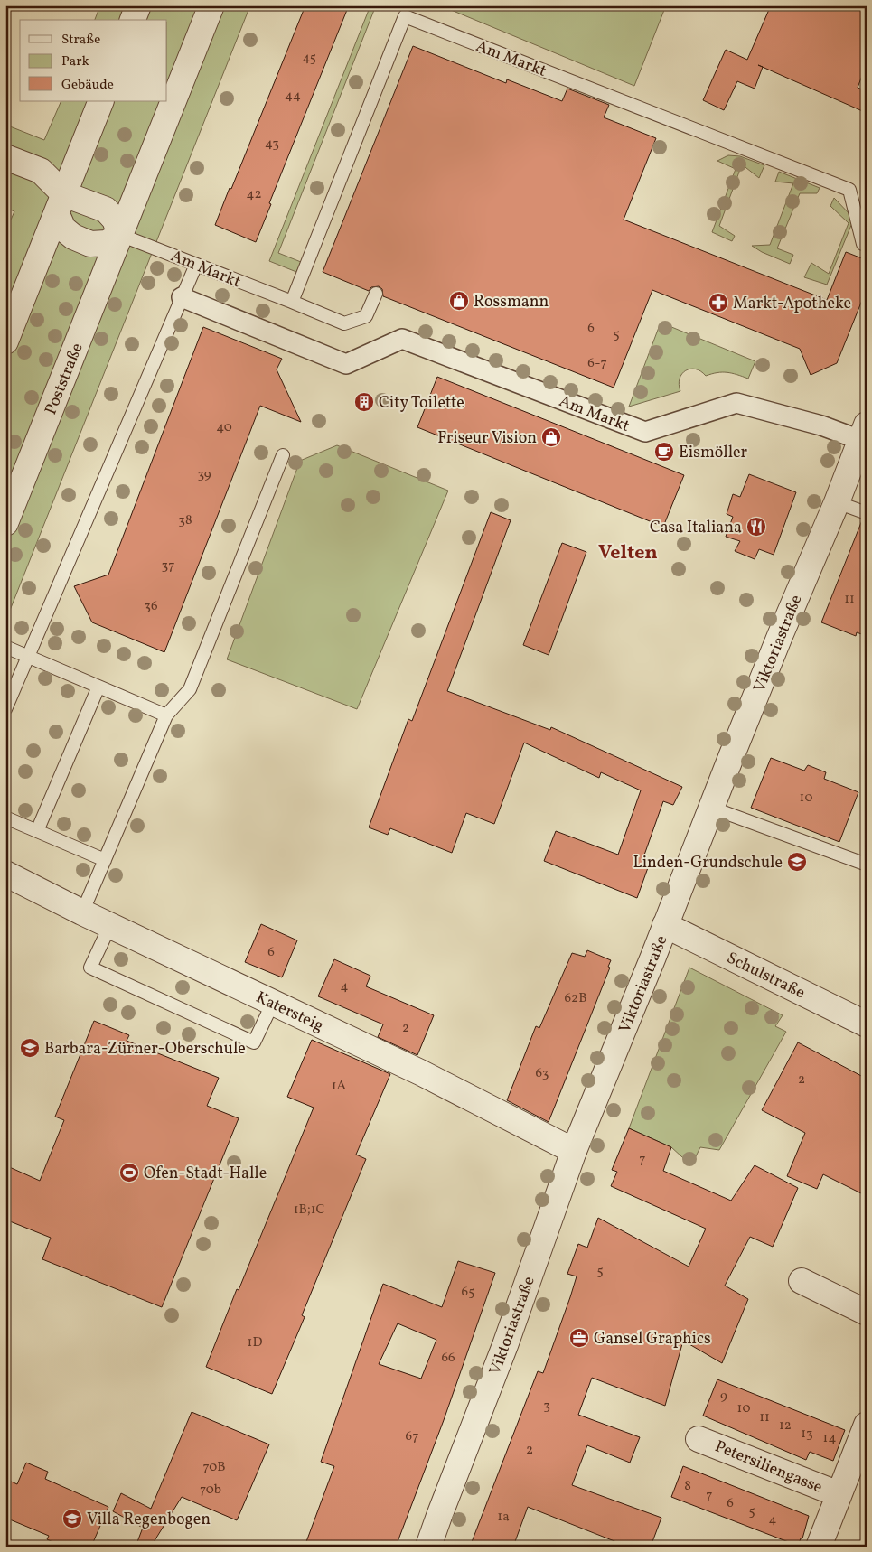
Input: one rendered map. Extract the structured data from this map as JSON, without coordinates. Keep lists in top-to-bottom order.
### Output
{
  "streets": {
    "street": [
      "Am Markt",
      "Poststraße",
      "Viktoriastraße",
      "Schulstraße",
      "Katersteig",
      "Petersiliengasse"
    ]
  },
  "crossings": [
    ["Am Markt", "Poststraße"],
    ["Am Markt", "Viktoriastraße"],
    ["Viktoriastraße", "Schulstraße"],
    ["Viktoriastraße", "Katersteig"]
  ],
  "districts": ["Velten"],
  "places": {
    "shop": ["Rossmann", "Friseur Vision"],
    "pharmacy": ["Markt-Apotheke"],
    "building": ["City Toilette"],
    "cafe": ["Eismöller"],
    "restaurant": ["Casa Italiana"],
    "school or university": ["Linden-Grundschule", "Barbara-Zürner-Oberschule", "Villa Regenbogen"],
    "sports": ["Ofen-Stadt-Halle"],
    "office": ["Gansel Graphics"]
  },
  "house_numbers": [
    "45",
    "44",
    "43",
    "42",
    "6",
    "5",
    "6-7",
    "40",
    "39",
    "38",
    "37",
    "11",
    "36",
    "10",
    "6",
    "4",
    "62B",
    "2",
    "63",
    "2",
    "1A",
    "7",
    "1B;1C",
    "5",
    "65",
    "1D",
    "66",
    "9",
    "3",
    "10",
    "11",
    "12",
    "13",
    "67",
    "14",
    "2",
    "70B",
    "8",
    "70b",
    "7",
    "6",
    "5",
    "1a",
    "4"
  ],
  "legend": ["Straße", "Park", "Gebäude"]
}
